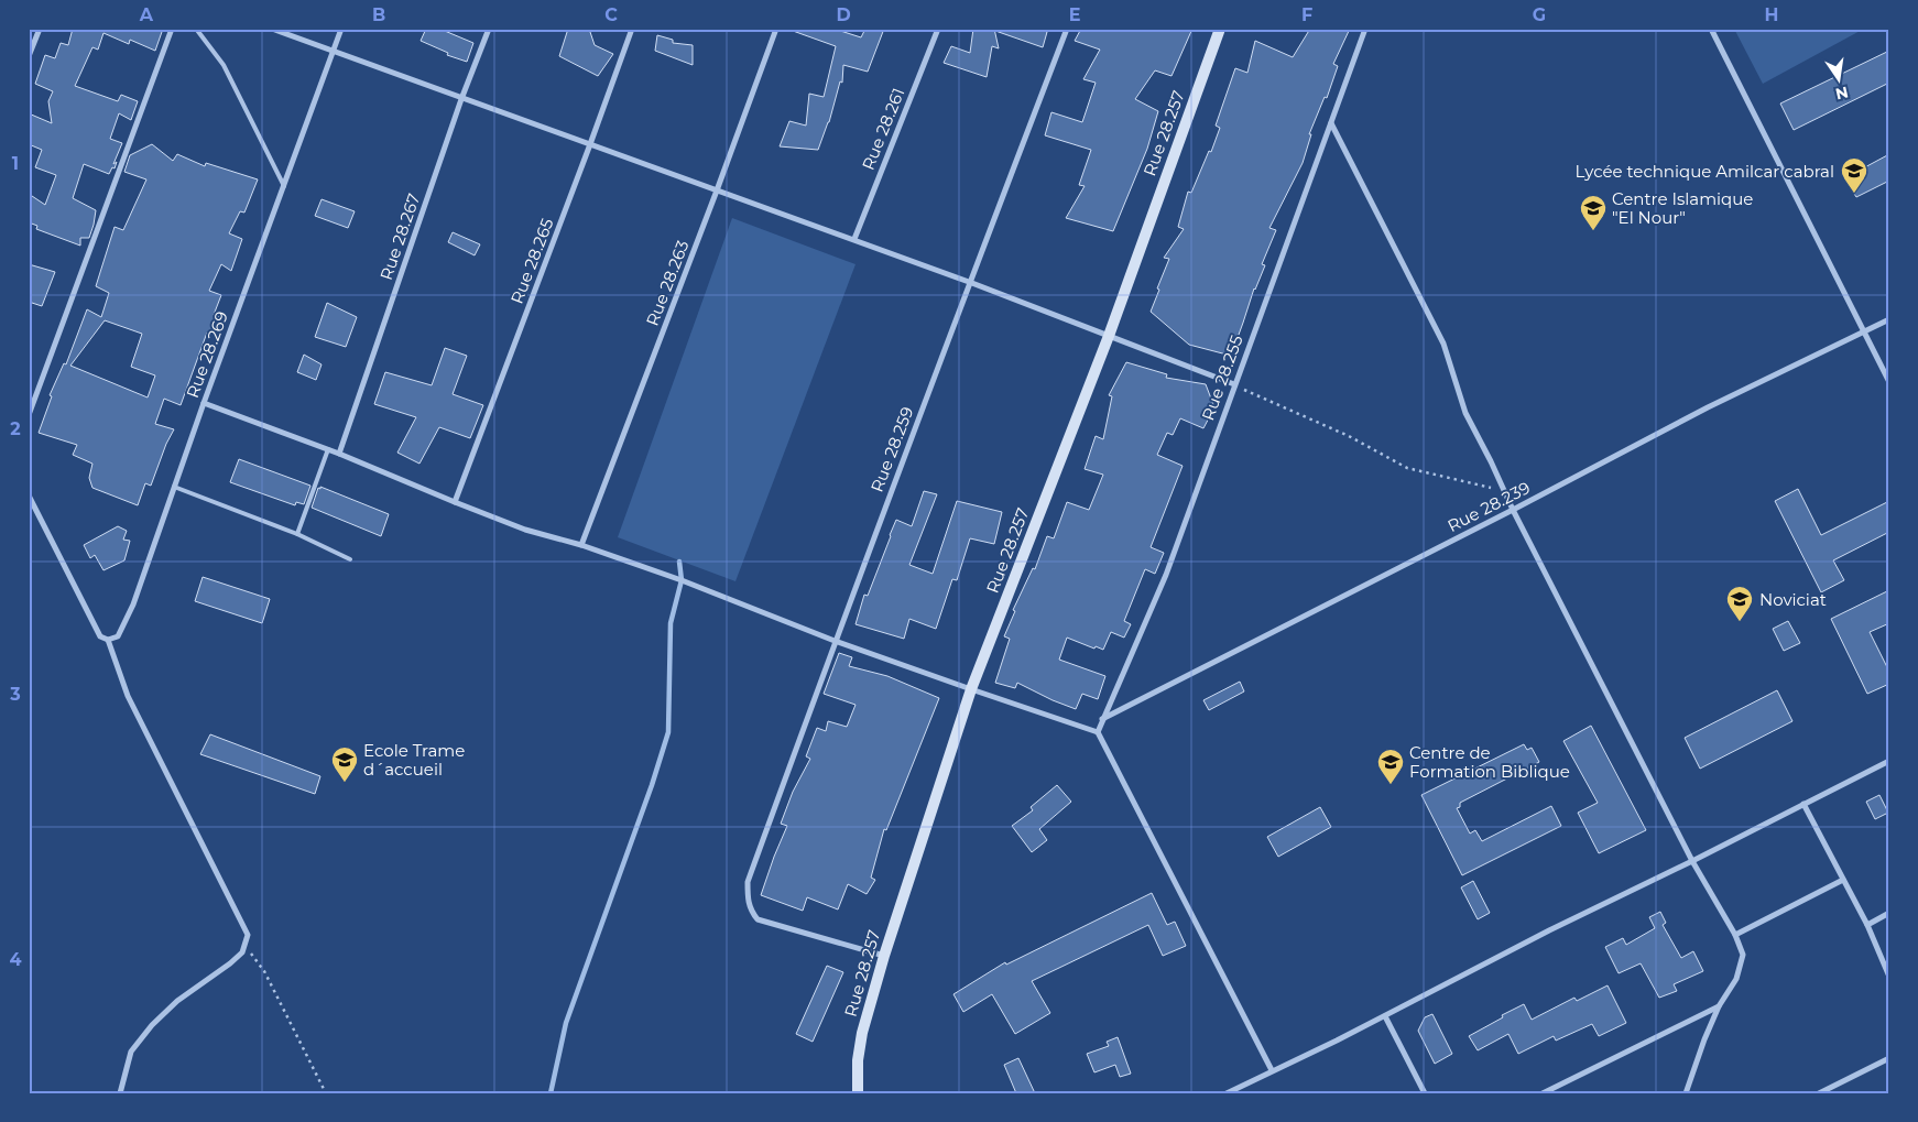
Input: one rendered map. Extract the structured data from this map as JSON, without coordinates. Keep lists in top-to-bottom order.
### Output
{
  "streets": {
    "street": [
      "Rue 28.261",
      "Rue 28.257",
      "Rue 28.267",
      "Rue 28.265",
      "Rue 28.263",
      "Rue 28.269",
      "Rue 28.255",
      "Rue 28.259",
      "Rue 28.239"
    ]
  },
  "crossings": [
    ["Rue 28.257", "Rue 28.259"],
    ["Rue 28.255", "Rue 28.239"]
  ],
  "places": {
    "school or university": [
      "Lycée technique Amilcar cabral",
      "Centre Islamique \"El Nour\"",
      "Noviciat",
      "Ecole Trame d´accueil",
      "Centre de Formation Biblique"
    ]
  },
  "north": "bottom",
  "grid": {
    "columns": [
      "A",
      "B",
      "C",
      "D",
      "E",
      "F",
      "G",
      "H"
    ],
    "rows": [
      "1",
      "2",
      "3",
      "4"
    ]
  }
}
